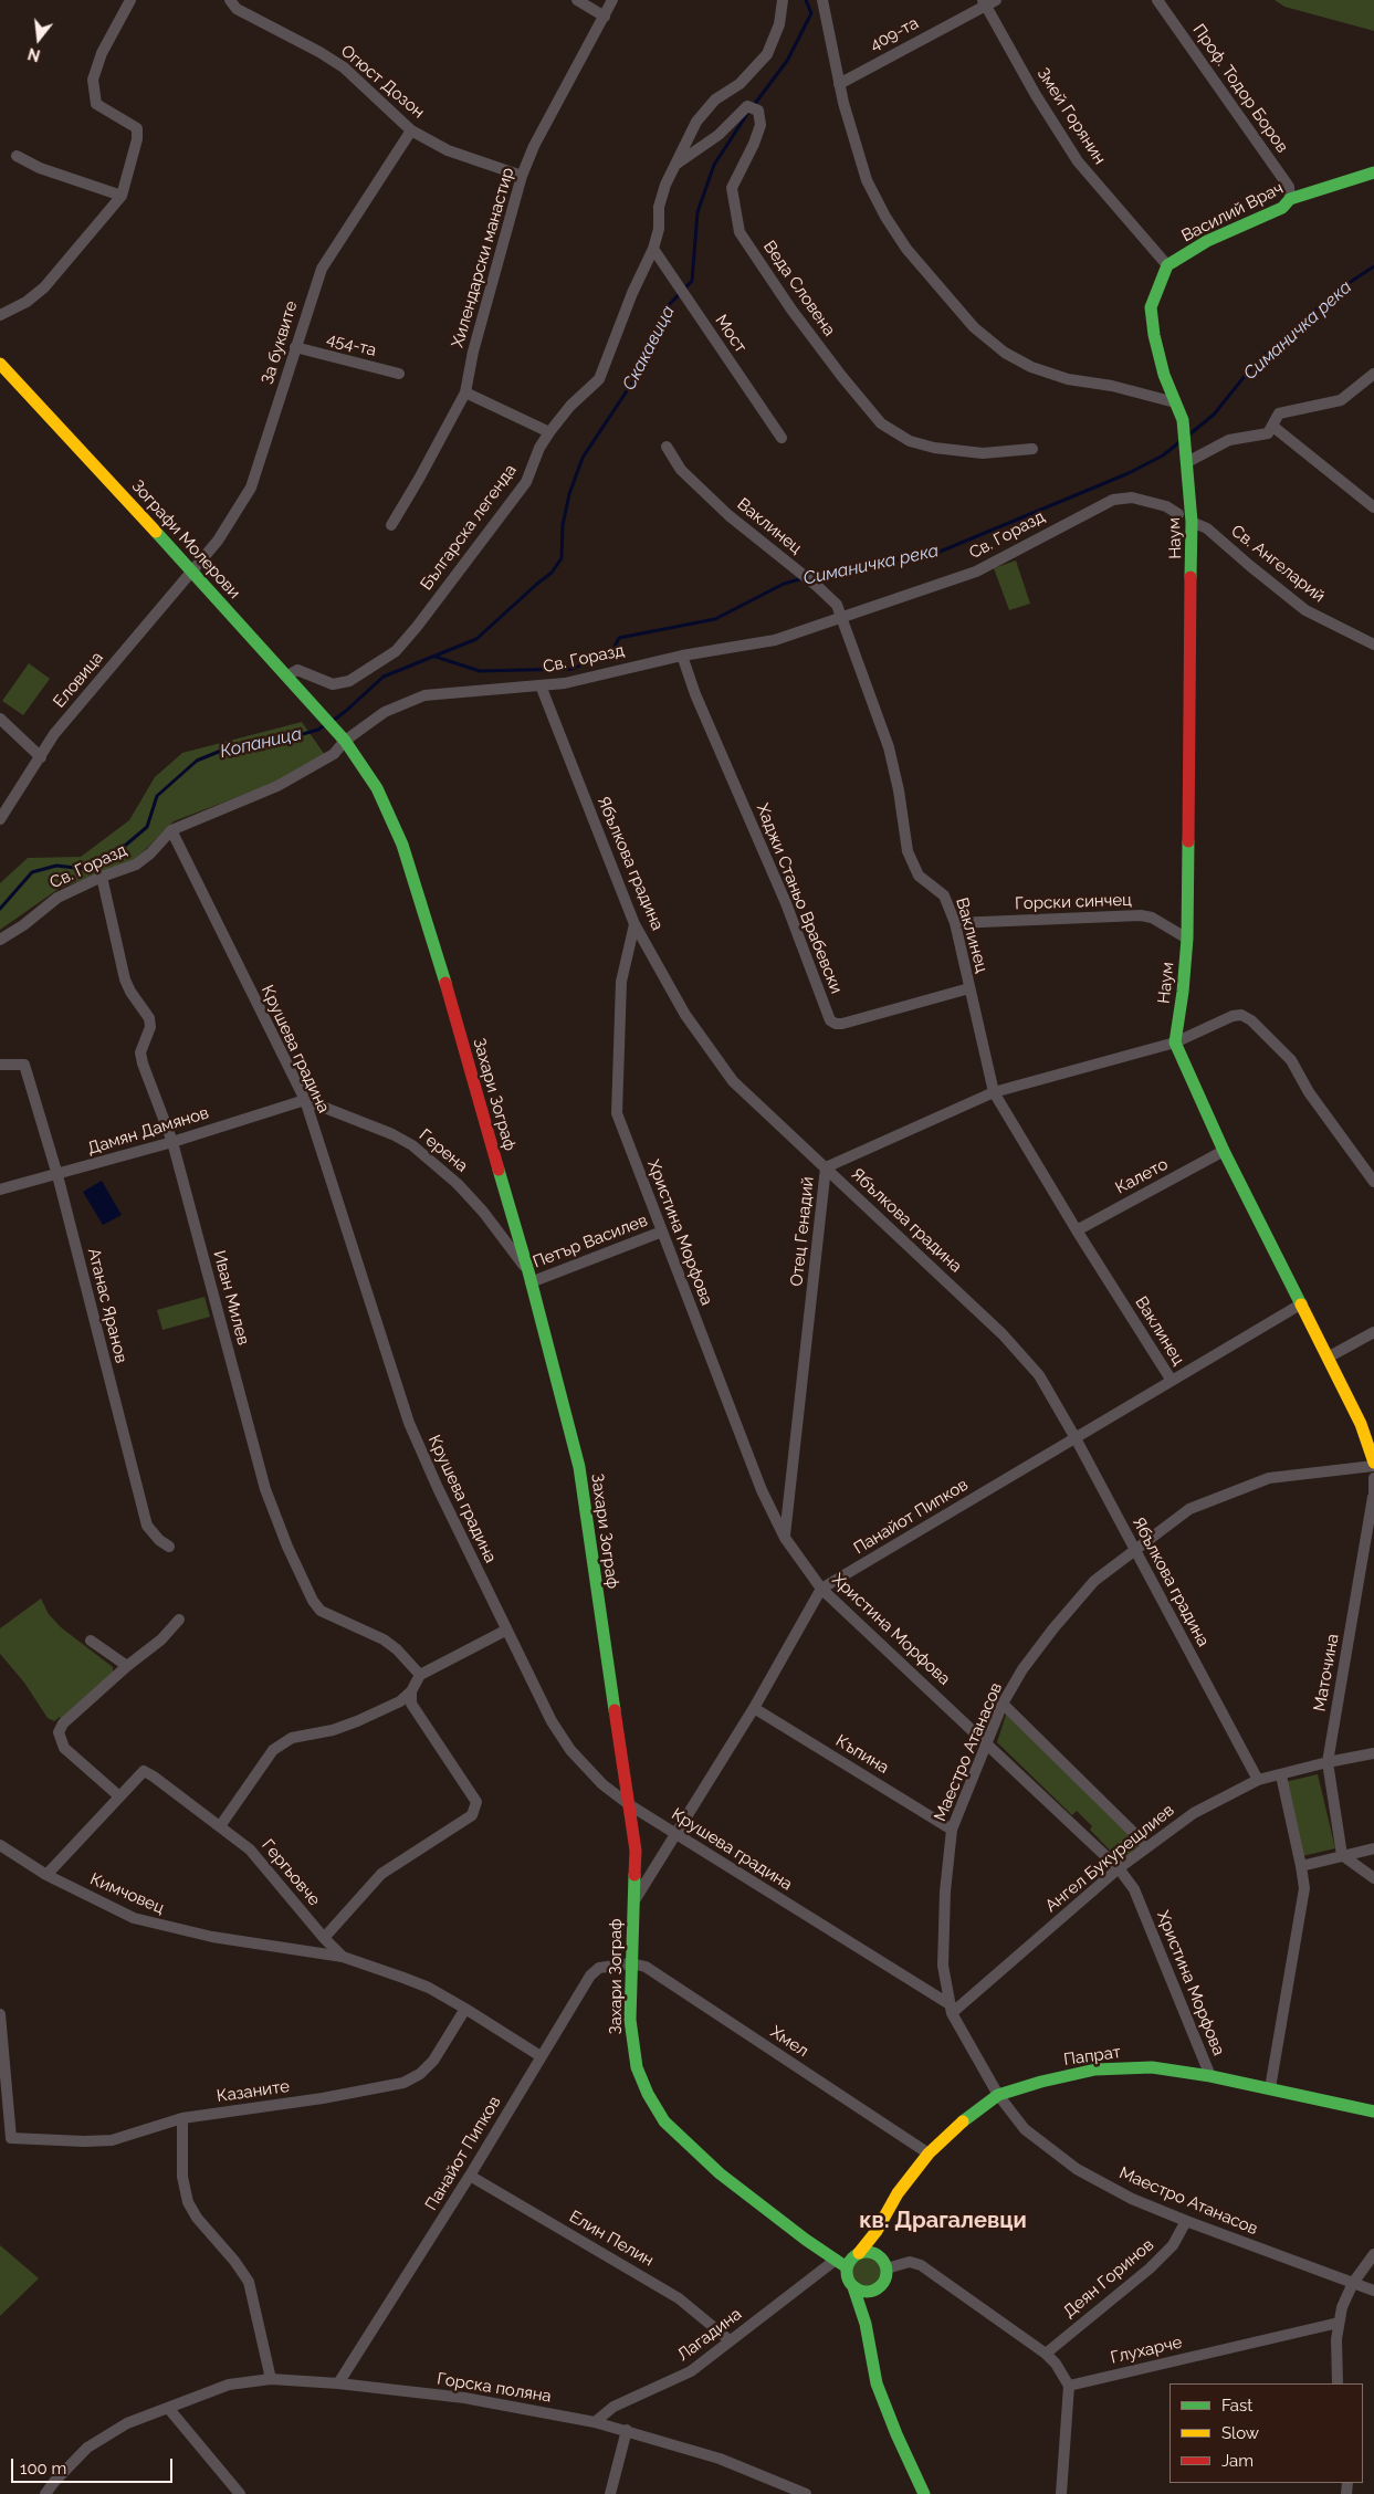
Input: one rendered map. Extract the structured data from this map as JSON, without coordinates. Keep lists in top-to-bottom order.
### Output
{
  "streets": {
    "street": [
      "409-та",
      "Огюст Дозон",
      "Проф. Тодор Боров",
      "Змей Горянин",
      "Василий Врач",
      "Хилендарски манастир",
      "Веда Словена",
      "Мост",
      "За буквите",
      "454-та",
      "Ваклинец",
      "Българска легенда",
      "Св. Горазд",
      "Наум",
      "Зографи Молерови",
      "Св. Ангеларий",
      "Еловица",
      "Ябълкова градина",
      "Хаджи Станьо Врабевски",
      "Горски синчец",
      "Крушева градина",
      "Захари Зограф",
      "Дамян Дамянов",
      "Герена",
      "Калето",
      "Отец Генадий",
      "Христина Морфова",
      "Петър Василев",
      "Иван Милев",
      "Атанас Яранов",
      "Панайот Пипков",
      "Маточина",
      "Маестро Атанасов",
      "Къпина",
      "Ангел Букурещлиев",
      "Гергьовче",
      "Кимчовец",
      "Хмел",
      "Папрат",
      "Казаните",
      "Елин Пелин",
      "Деян Горинов",
      "Лагадина",
      "Глухарче",
      "Горска поляна"
    ]
  },
  "crossings": [
    ["409-та", "Змей Горянин"],
    ["Огюст Дозон", "Хилендарски манастир"],
    ["Огюст Дозон", "За буквите"],
    ["Проф. Тодор Боров", "Василий Врач"],
    ["Змей Горянин", "Василий Врач"],
    ["Веда Словена", "Българска легенда"],
    ["Мост", "Българска легенда"],
    ["За буквите", "454-та"],
    ["За буквите", "Зографи Молерови"],
    ["За буквите", "Еловица"],
    ["Ваклинец", "Св. Горазд"],
    ["Ваклинец", "Хаджи Станьо Врабевски"],
    ["Ваклинец", "Горски синчец"],
    ["Ваклинец", "Калето"],
    ["Ваклинец", "Отец Генадий"],
    ["Ваклинец", "Панайот Пипков"],
    ["Българска легенда", "Зографи Молерови"],
    ["Св. Горазд", "Зографи Молерови"],
    ["Св. Горазд", "Ябълкова градина"],
    ["Св. Горазд", "Хаджи Станьо Врабевски"],
    ["Св. Горазд", "Крушева градина"],
    ["Св. Горазд", "Захари Зограф"],
    ["Св. Горазд", "Иван Милев"],
    ["Наум", "Св. Ангеларий"],
    ["Наум", "Горски синчец"],
    ["Наум", "Отец Генадий"],
    ["Зографи Молерови", "Еловица"],
    ["Зографи Молерови", "Захари Зограф"],
    ["Ябълкова градина", "Отец Генадий"],
    ["Ябълкова градина", "Христина Морфова"],
    ["Ябълкова градина", "Панайот Пипков"],
    ["Ябълкова градина", "Маестро Атанасов"],
    ["Ябълкова градина", "Ангел Букурещлиев"],
    ["Крушева градина", "Захари Зограф"],
    ["Крушева градина", "Дамян Дамянов"],
    ["Крушева градина", "Герена"],
    ["Крушева градина", "Панайот Пипков"],
    ["Крушева градина", "Маестро Атанасов"],
    ["Крушева градина", "Ангел Букурещлиев"],
    ["Захари Зограф", "Герена"],
    ["Захари Зограф", "Петър Василев"],
    ["Захари Зограф", "Панайот Пипков"],
    ["Захари Зограф", "Хмел"],
    ["Захари Зограф", "Папрат"],
    ["Захари Зограф", "Лагадина"],
    ["Дамян Дамянов", "Герена"],
    ["Дамян Дамянов", "Иван Милев"],
    ["Дамян Дамянов", "Атанас Яранов"],
    ["Герена", "Петър Василев"],
    ["Отец Генадий", "Христина Морфова"],
    ["Христина Морфова", "Петър Василев"],
    ["Христина Морфова", "Панайот Пипков"],
    ["Христина Морфова", "Маестро Атанасов"],
    ["Христина Морфова", "Ангел Букурещлиев"],
    ["Христина Морфова", "Папрат"],
    ["Панайот Пипков", "Къпина"],
    ["Панайот Пипков", "Кимчовец"],
    ["Панайот Пипков", "Хмел"],
    ["Панайот Пипков", "Елин Пелин"],
    ["Панайот Пипков", "Горска поляна"],
    ["Маточина", "Ангел Букурещлиев"],
    ["Маестро Атанасов", "Къпина"],
    ["Маестро Атанасов", "Ангел Букурещлиев"],
    ["Маестро Атанасов", "Папрат"],
    ["Маестро Атанасов", "Деян Горинов"],
    ["Гергьовче", "Кимчовец"],
    ["Кимчовец", "Казаните"],
    ["Хмел", "Папрат"],
    ["Елин Пелин", "Лагадина"],
    ["Лагадина", "Горска поляна"]
  ],
  "districts": ["кв. Драгалевци"],
  "water": ["Симаничка река", "Скакавица", "Копаница"],
  "legend": ["Fast", "Slow", "Jam"],
  "scale_bar": "100 m",
  "north": "bottom"
}
